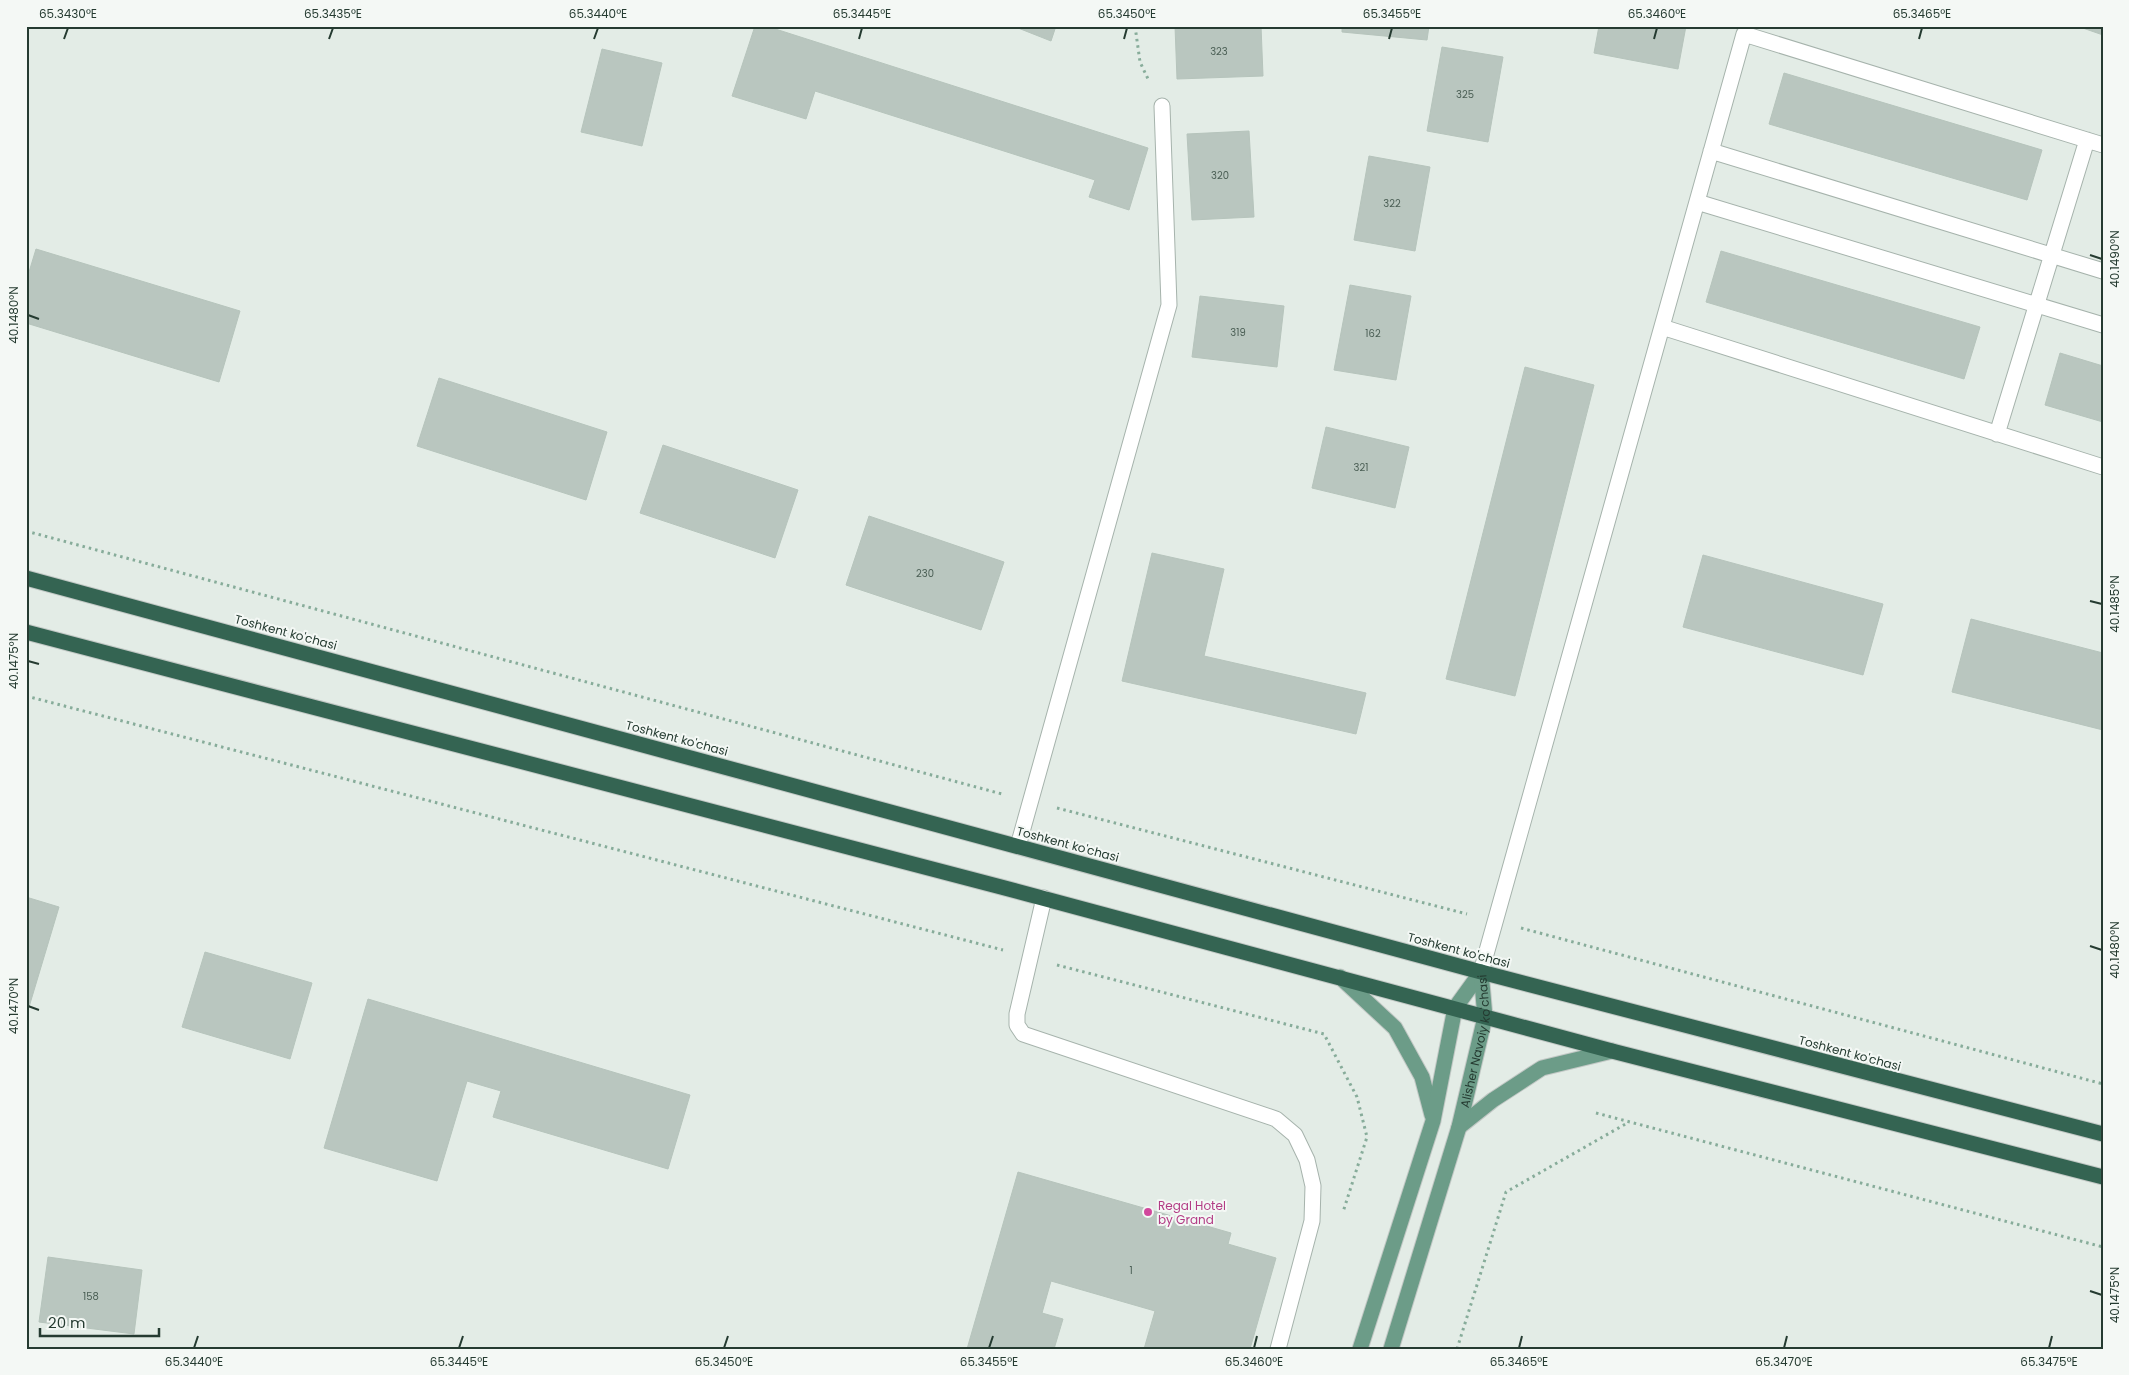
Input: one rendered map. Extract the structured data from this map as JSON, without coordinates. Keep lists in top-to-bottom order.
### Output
{
  "streets": {
    "highway": ["Toshkent ko'chasi"],
    "main road": ["Alisher Navoiy ko'chasi"]
  },
  "crossings": [
    ["Toshkent ko'chasi", "Alisher Navoiy ko'chasi"]
  ],
  "places": ["Regal Hotel by Grand"],
  "house_numbers": [
    "323",
    "325",
    "320",
    "322",
    "319",
    "162",
    "321",
    "230",
    "1",
    "158"
  ],
  "scale_bar": "20 m",
  "coordinates": [
    "65.3430°E",
    "65.3435°E",
    "65.3440°E",
    "65.3445°E",
    "65.3450°E",
    "65.3455°E",
    "65.3460°E",
    "65.3465°E",
    "40.1490°N",
    "40.1480°N",
    "40.1485°N",
    "40.1475°N",
    "40.1470°N",
    "65.3470°E",
    "65.3475°E"
  ]
}
